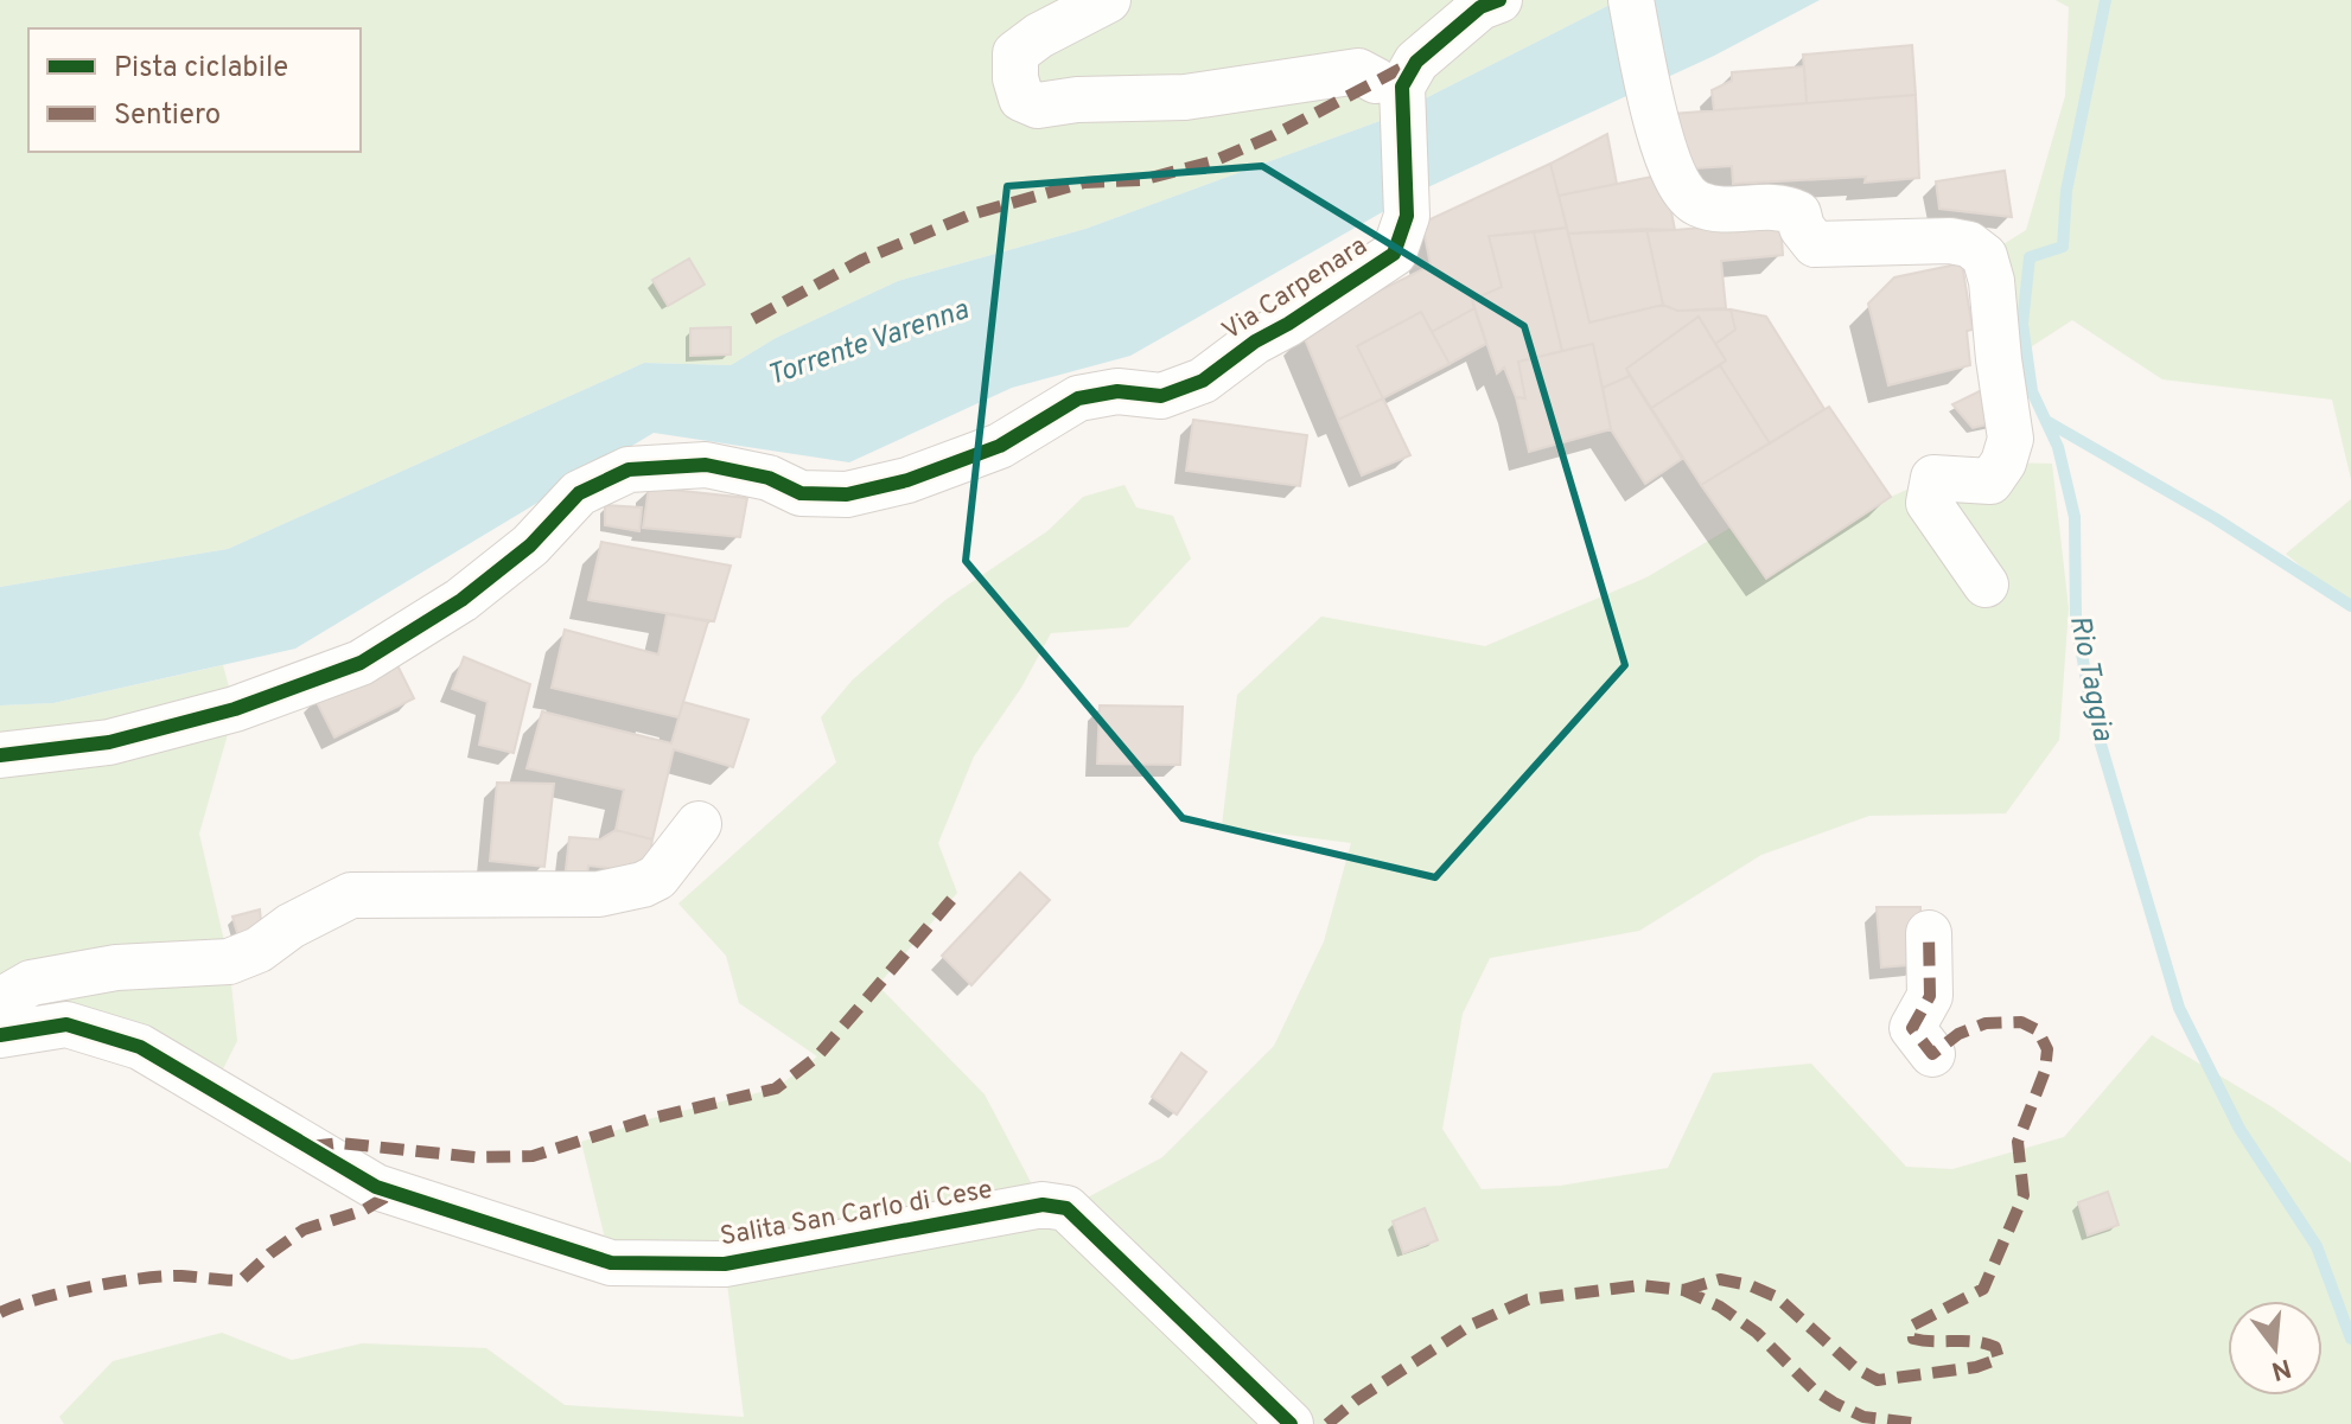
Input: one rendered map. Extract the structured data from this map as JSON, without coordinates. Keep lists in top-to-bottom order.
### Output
{
  "streets": {
    "street": ["Via Carpenara", "Salita San Carlo di Cese"]
  },
  "water": ["Torrente Varenna", "Rio Taggia"],
  "legend": ["Pista ciclabile", "Sentiero"],
  "north": "bottom"
}
